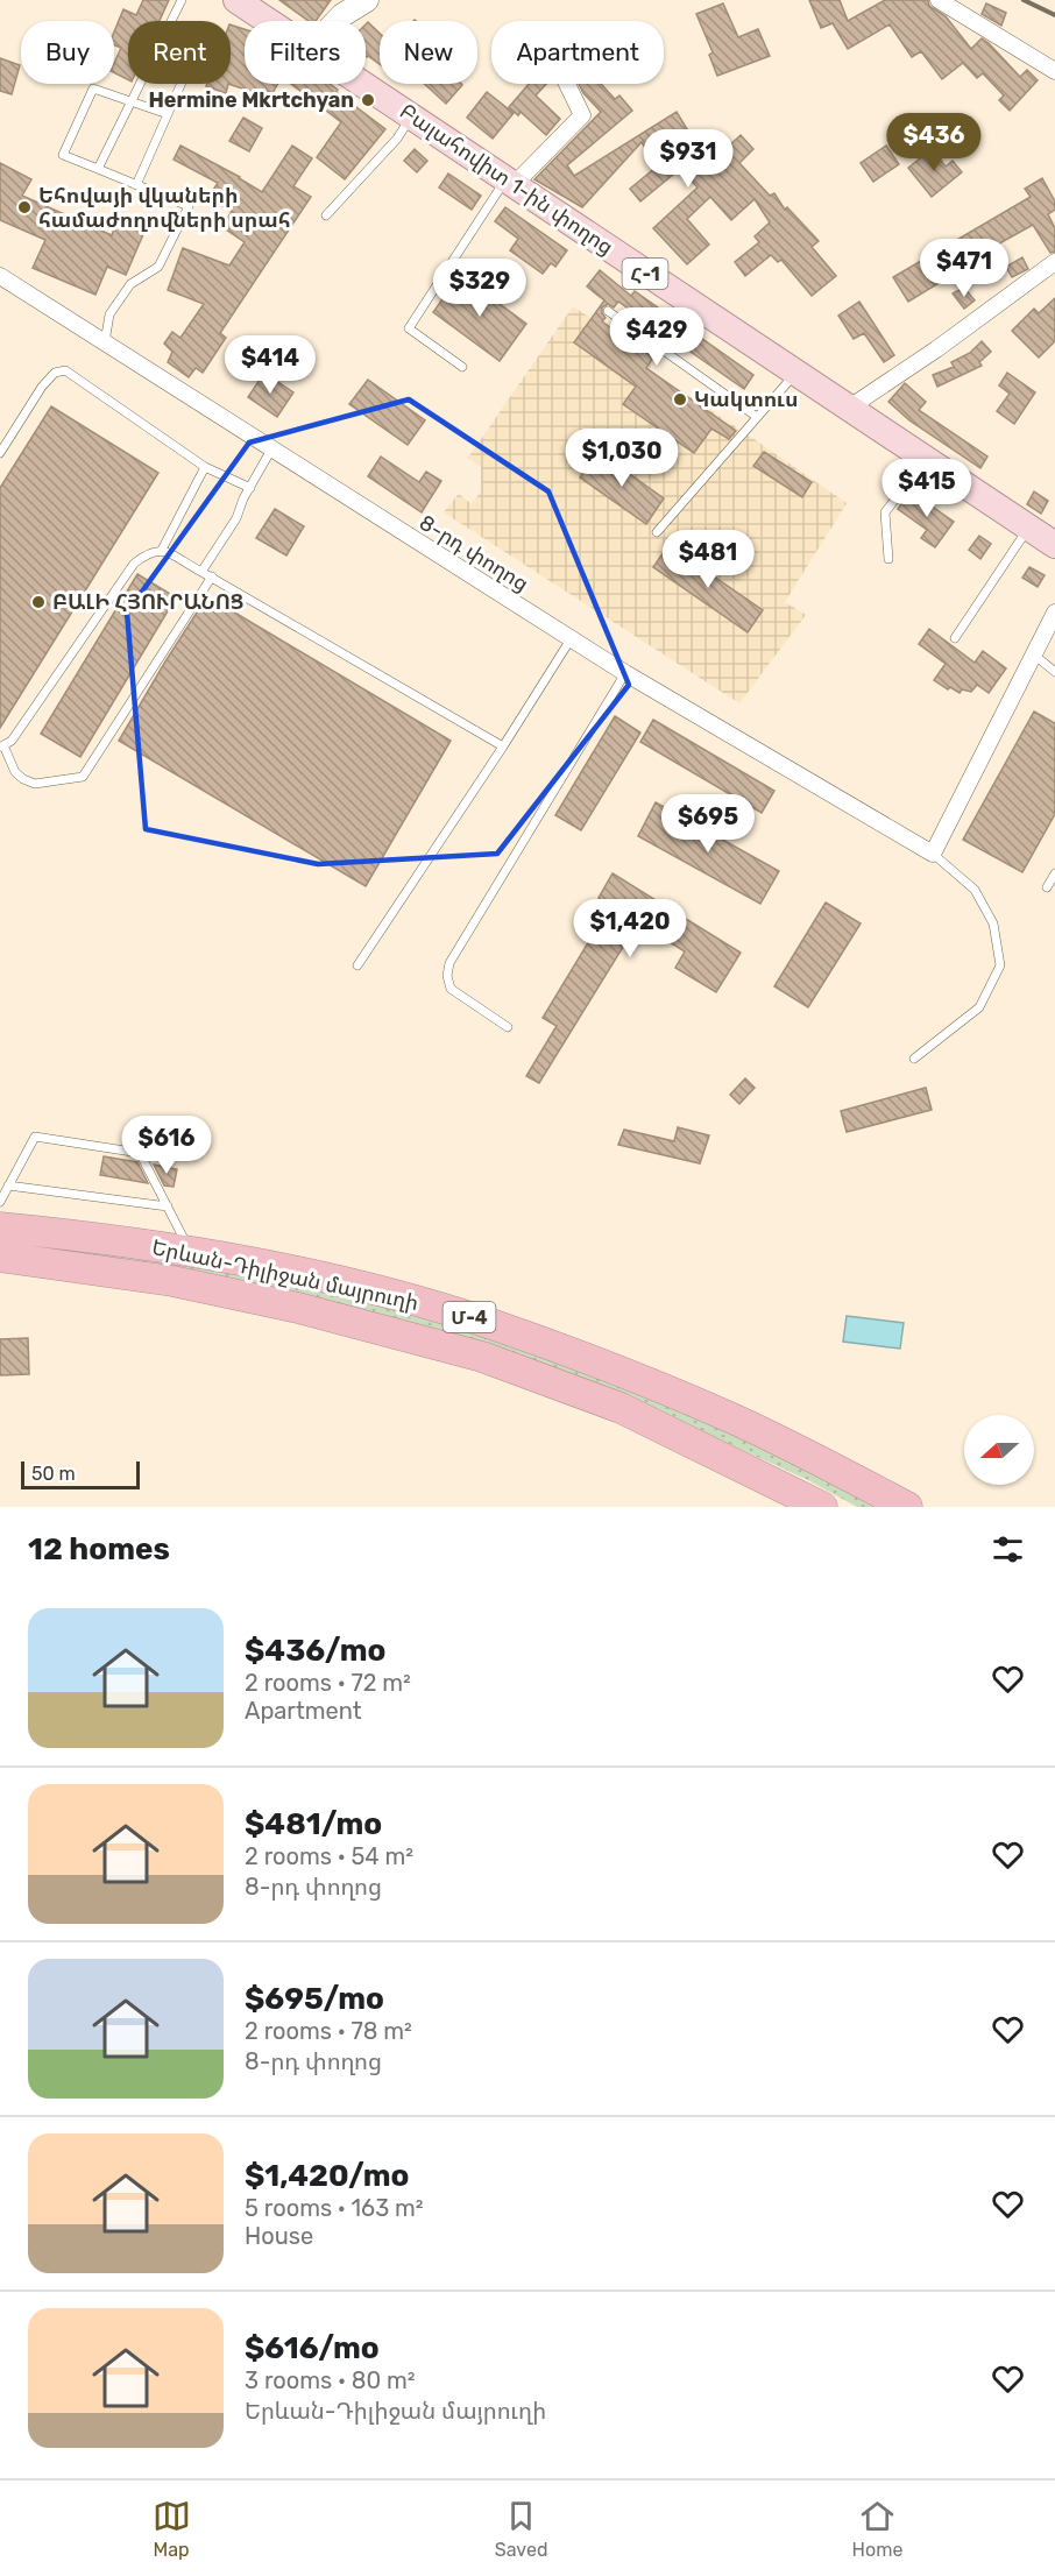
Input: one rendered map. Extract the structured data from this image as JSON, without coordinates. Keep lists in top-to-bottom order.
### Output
{
  "streets": {
    "highway": ["Երևան-Դիլիջան մայրուղի", "Մ-4"],
    "main road": ["Բալահովիտ 1-ին փողոց", "Հ-1"],
    "street": ["8-րդ փողոց"]
  },
  "places": [
    "Hermine Mkrtchyan",
    "Եհովայի վկաների համաժողովների սրահ",
    "Կակտուս",
    "ԲԱԼԻ ՀՅՈՒՐԱՆՈՑ"
  ],
  "scale_bar": "50 m",
  "north": "left",
  "page": {
    "chip": [
      "Buy",
      "Rent",
      "Filters",
      "New",
      "Apartment"
    ],
    "price": [
      "$436",
      "$931",
      "$471",
      "$329",
      "$429",
      "$414",
      "$1,030",
      "$415",
      "$481",
      "$695",
      "$1,420",
      "$616"
    ],
    "scale": "50 m",
    "heading": "12 homes",
    "list": [
      {
        "name": "$436/mo",
        "note": "2 rooms · 72 m² · Apartment"
      },
      {
        "name": "$481/mo",
        "note": "2 rooms · 54 m² · 8-րդ փողոց"
      },
      {
        "name": "$695/mo",
        "note": "2 rooms · 78 m² · 8-րդ փողոց"
      },
      {
        "name": "$1,420/mo",
        "note": "5 rooms · 163 m² · House"
      },
      {
        "name": "$616/mo",
        "note": "3 rooms · 80 m² · Երևան-Դիլիջան մայրուղի"
      }
    ],
    "tabs": ["Map", "Saved", "Home"]
  }
}
